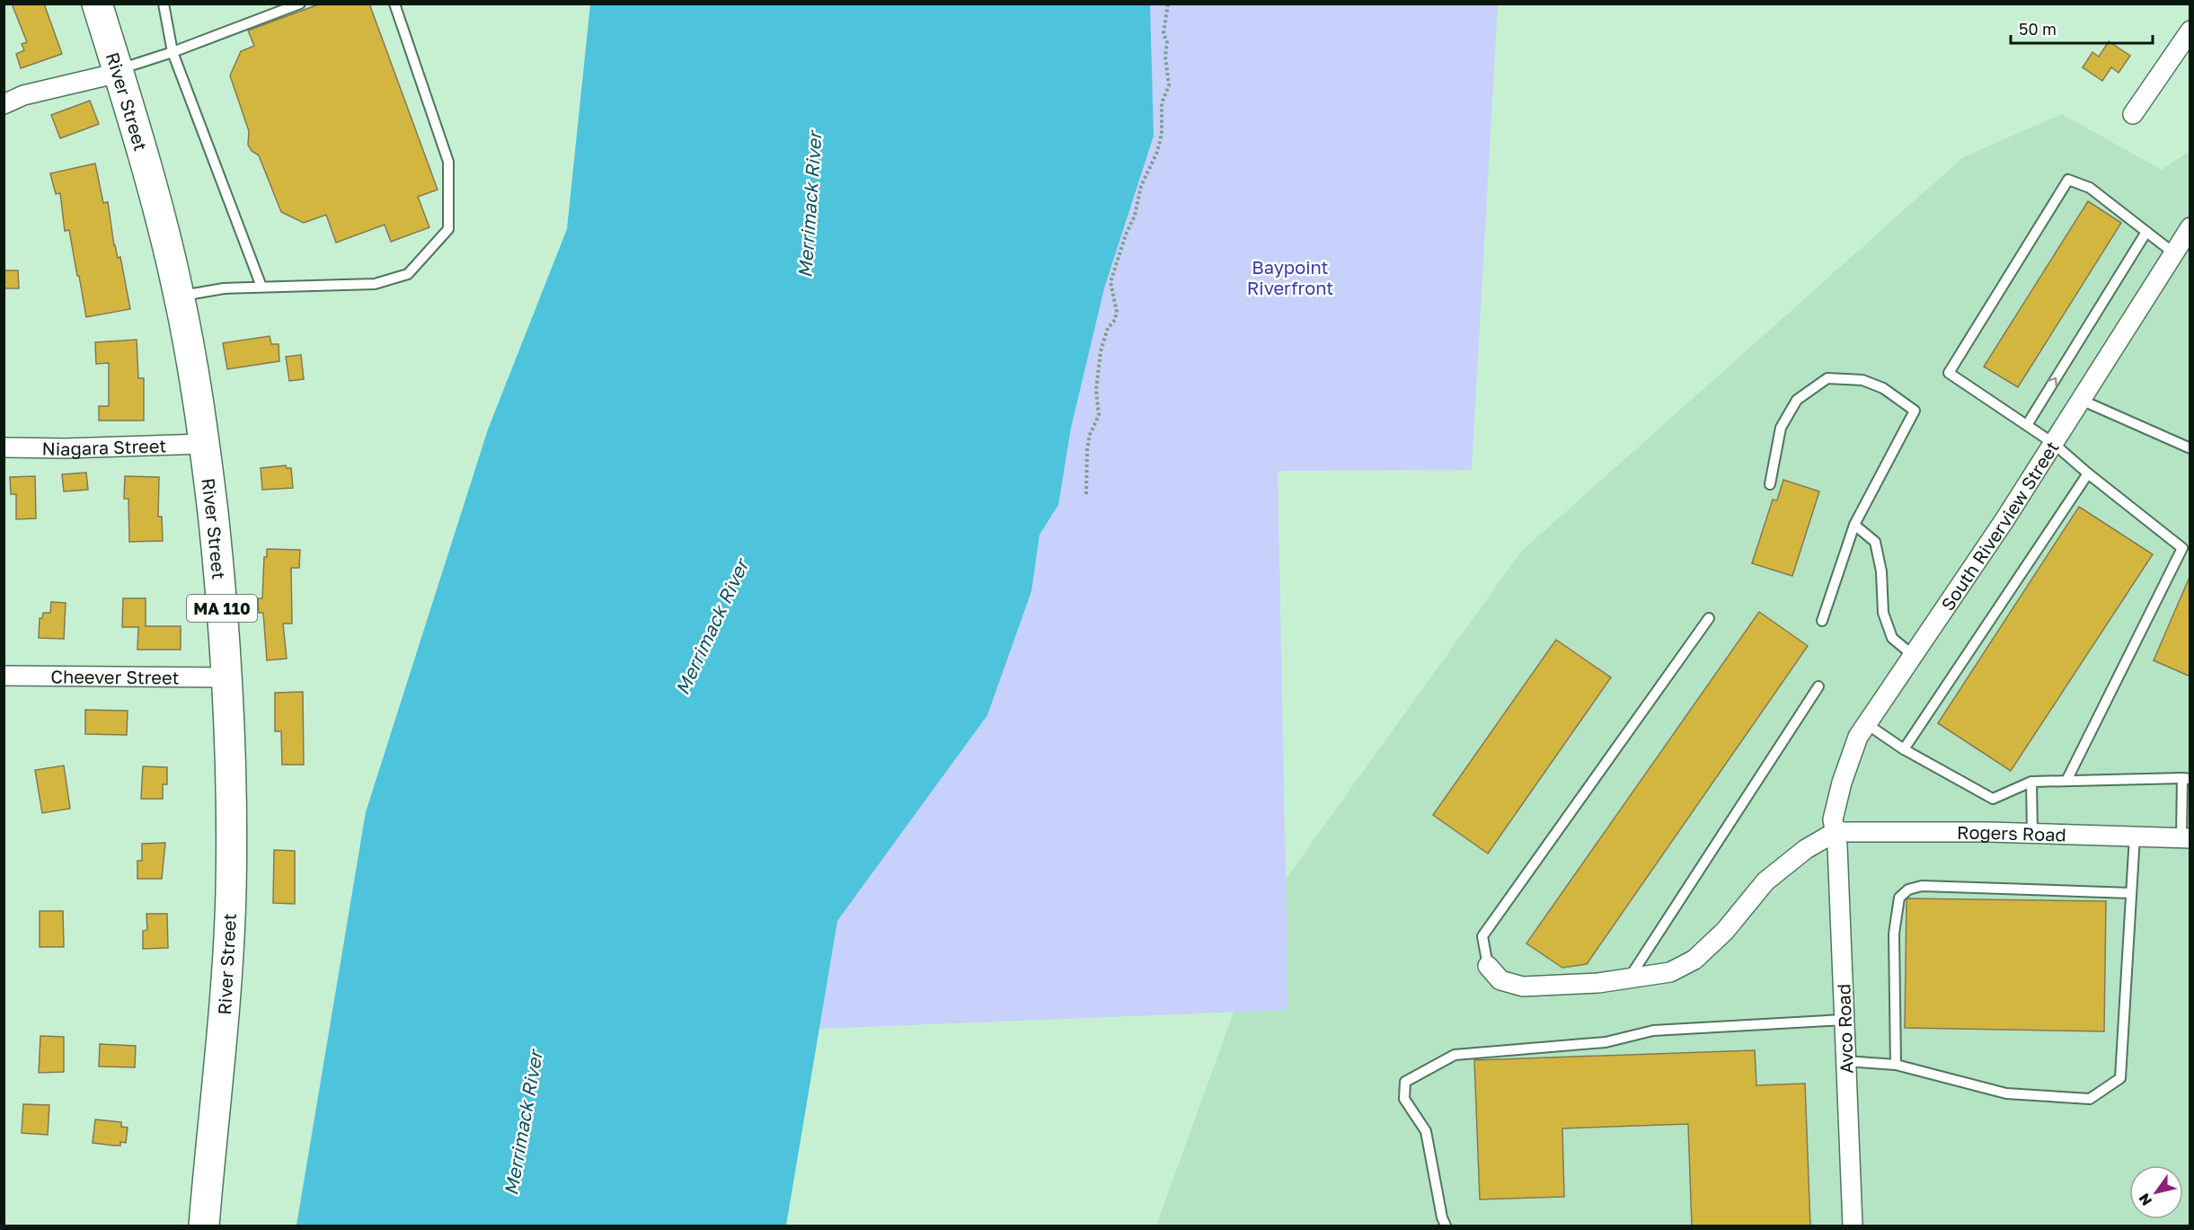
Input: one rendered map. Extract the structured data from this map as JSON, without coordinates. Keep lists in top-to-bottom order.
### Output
{
  "streets": {
    "main road": ["River Street", "MA 110"],
    "street": [
      "Niagara Street",
      "South Riverview Street",
      "Cheever Street",
      "Rogers Road",
      "Avco Road"
    ]
  },
  "crossings": [
    ["River Street", "Niagara Street"],
    ["River Street", "Cheever Street"],
    ["South Riverview Street", "Rogers Road"],
    ["South Riverview Street", "Avco Road"],
    ["Rogers Road", "Avco Road"]
  ],
  "water": ["Merrimack River"],
  "parks": ["Baypoint Riverfront"],
  "scale_bar": "50 m",
  "north": "bottom left"
}
